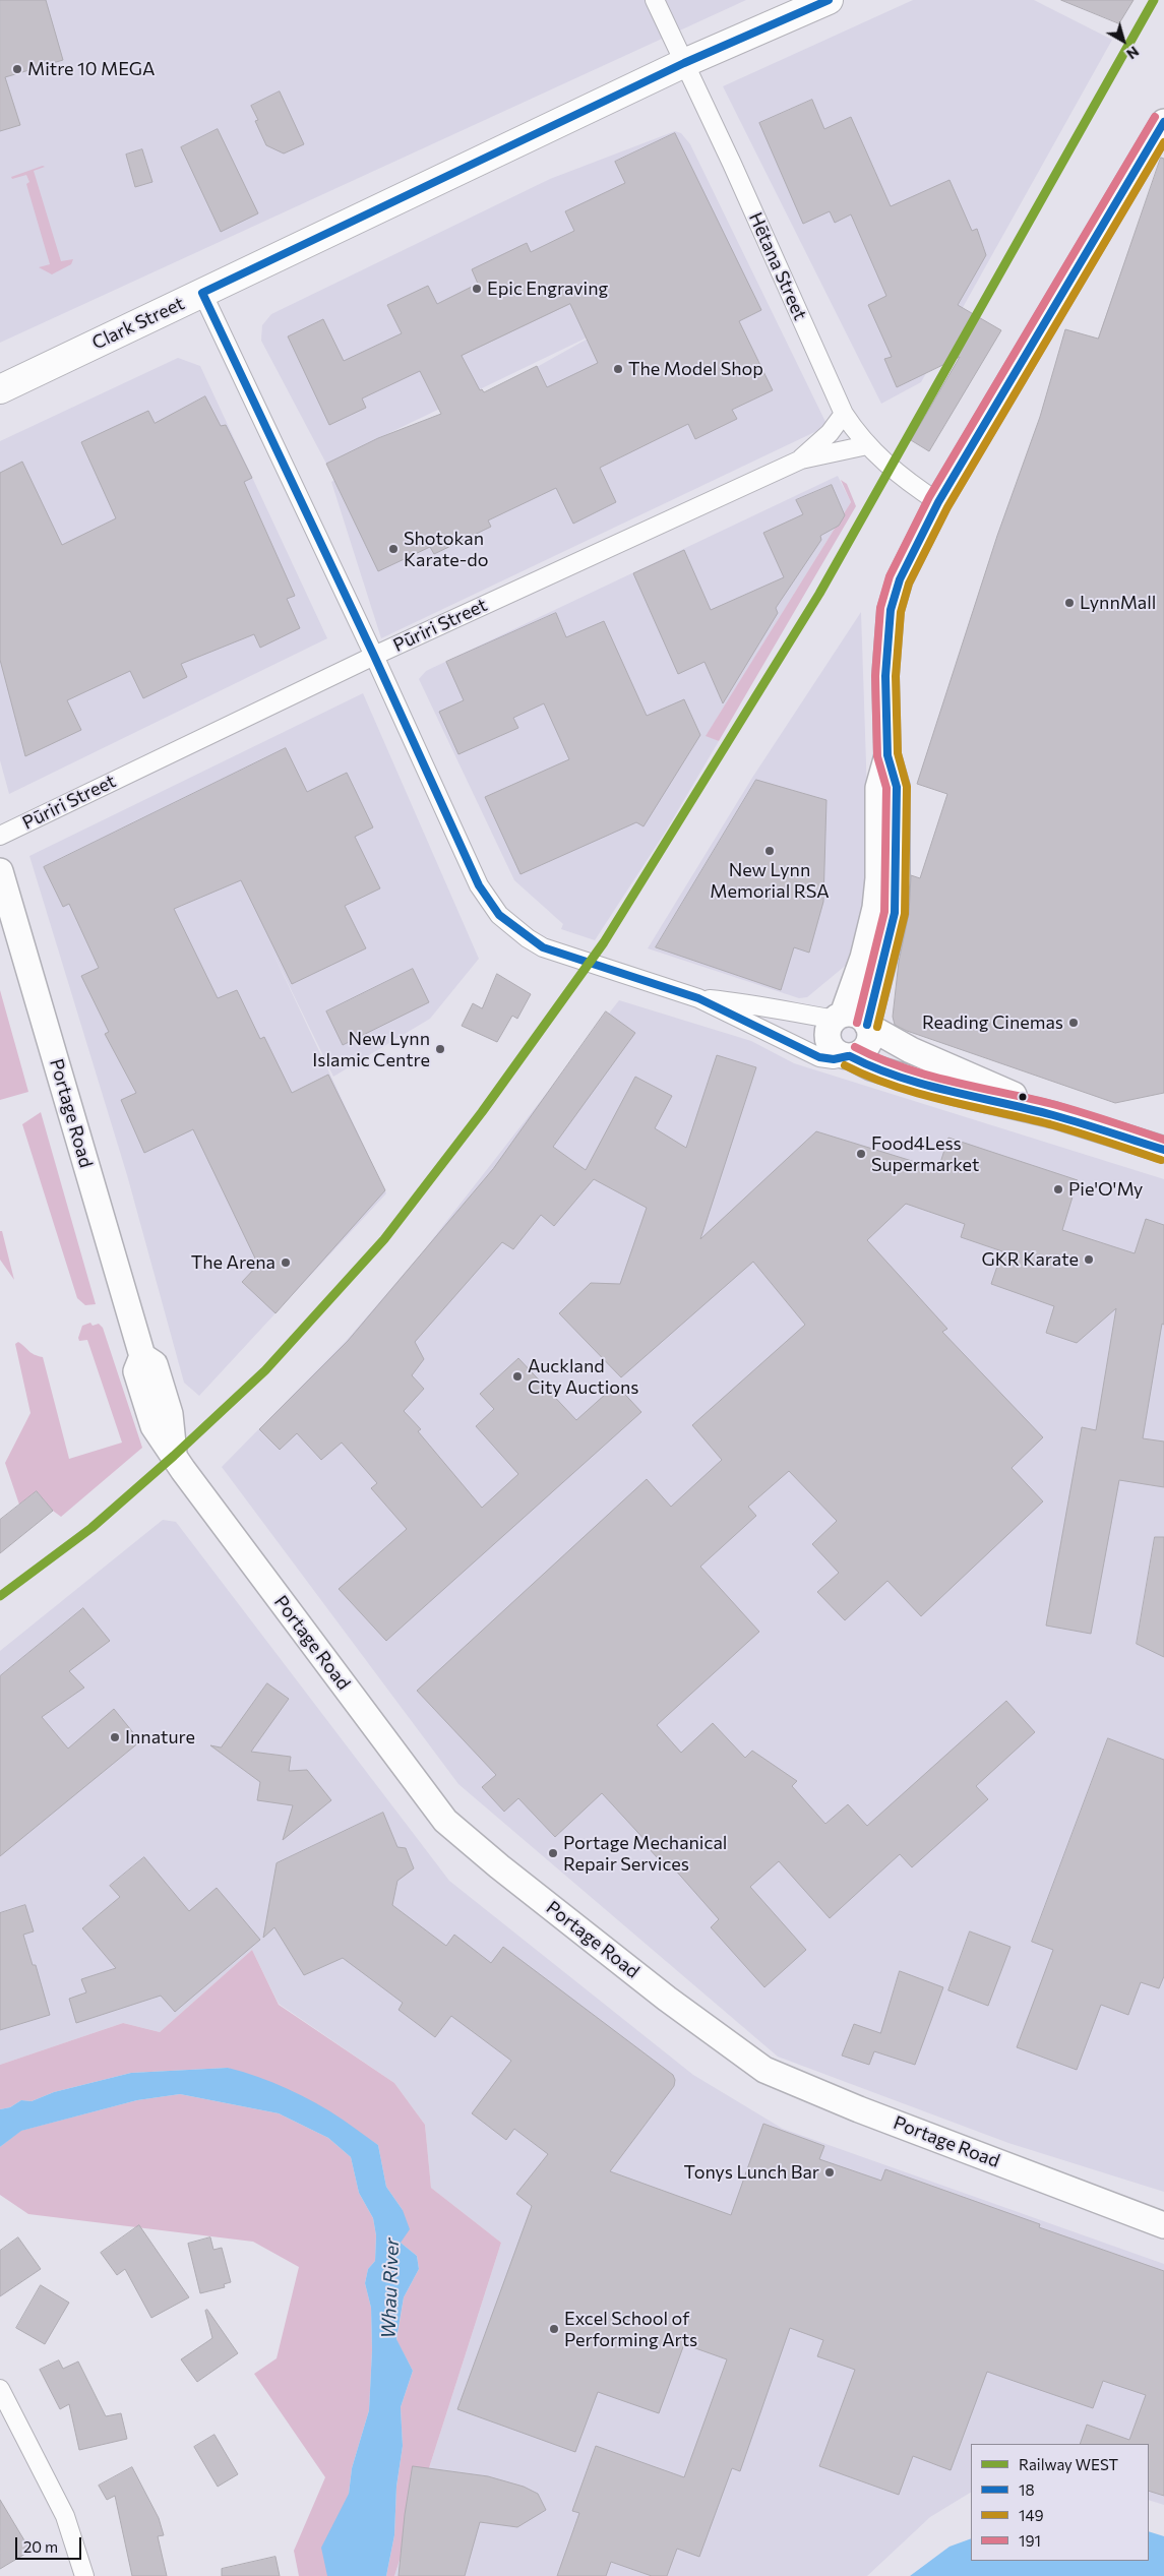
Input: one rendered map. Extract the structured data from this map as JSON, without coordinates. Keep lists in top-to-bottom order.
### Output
{
  "streets": {
    "main road": ["Clark Street"],
    "street": ["Hētana Street", "Pūriri Street", "Portage Road"]
  },
  "crossings": [
    ["Hētana Street", "Clark Street"],
    ["Hētana Street", "Pūriri Street"]
  ],
  "water": ["Whau River"],
  "places": [
    "Mitre 10 MEGA",
    "Epic Engraving",
    "The Model Shop",
    "Shotokan Karate-do",
    "LynnMall",
    "New Lynn Memorial RSA",
    "Reading Cinemas",
    "New Lynn Islamic Centre",
    "Food4Less Supermarket",
    "Pie'O'My",
    "GKR Karate",
    "The Arena",
    "Auckland City Auctions",
    "Innature",
    "Portage Mechanical Repair Services",
    "Tonys Lunch Bar",
    "Excel School of Performing Arts"
  ],
  "lines": [
    "rail line WEST",
    "transit line 18",
    "transit line 191",
    "transit line 149"
  ],
  "legend": [
    "Railway WEST",
    "18",
    "149",
    "191"
  ],
  "scale_bar": "20 m",
  "north": "bottom right"
}
